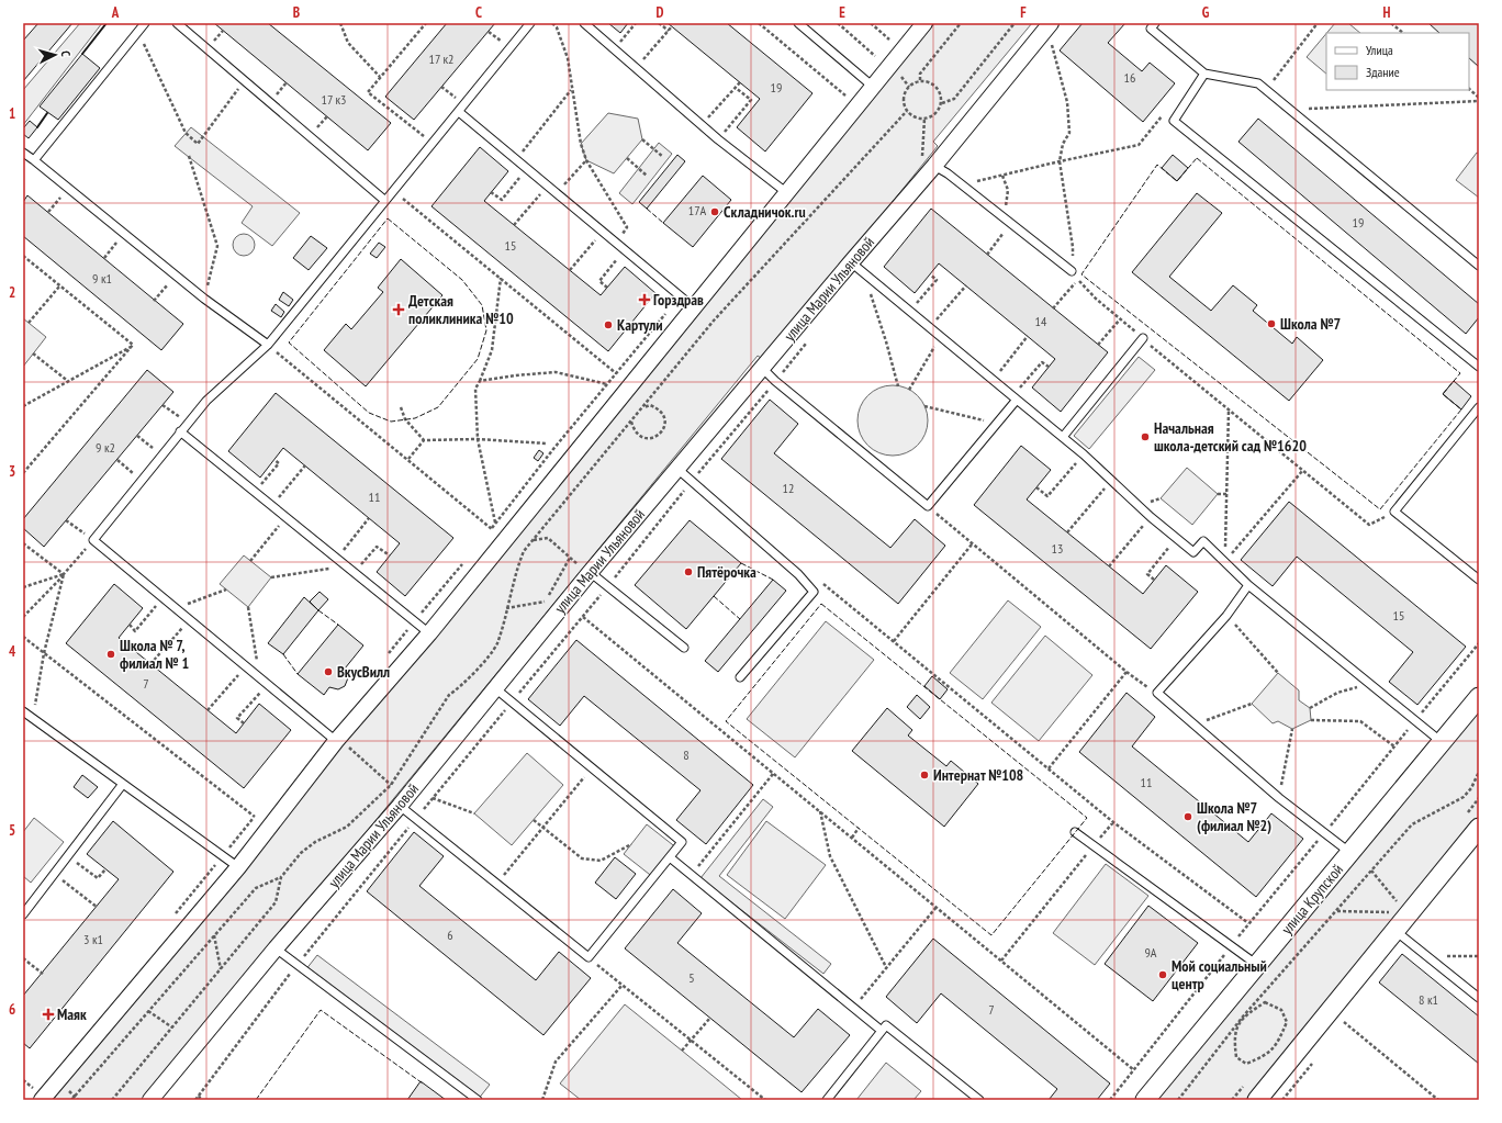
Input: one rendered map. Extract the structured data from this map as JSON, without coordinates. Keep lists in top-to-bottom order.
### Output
{
  "streets": {
    "street": ["улица Марии Ульяновой", "улица Крупской"]
  },
  "places": {
    "other": [
      "Складничок.ru",
      "Школа №7",
      "Картули",
      "Начальная школа-детский сад №1620",
      "Пятёрочка",
      "Школа № 7, филиал № 1",
      "ВкусВилл",
      "Интернат №108",
      "Школа №7 (филиал №2)",
      "Мой социальный центр"
    ],
    "health": ["Горздрав", "Детская поликлиника №10", "Маяк"]
  },
  "house_numbers": [
    "17 к2",
    "16",
    "19",
    "17 к3",
    "17А",
    "19",
    "15",
    "9 к1",
    "14",
    "9 к2",
    "12",
    "11",
    "13",
    "15",
    "7",
    "8",
    "11",
    "6",
    "3 к1",
    "9А",
    "5",
    "8 к1",
    "7"
  ],
  "legend": ["Улица", "Здание"],
  "north": "right",
  "grid": {
    "columns": [
      "A",
      "B",
      "C",
      "D",
      "E",
      "F",
      "G",
      "H"
    ],
    "rows": [
      "1",
      "2",
      "3",
      "4",
      "5",
      "6"
    ]
  }
}
